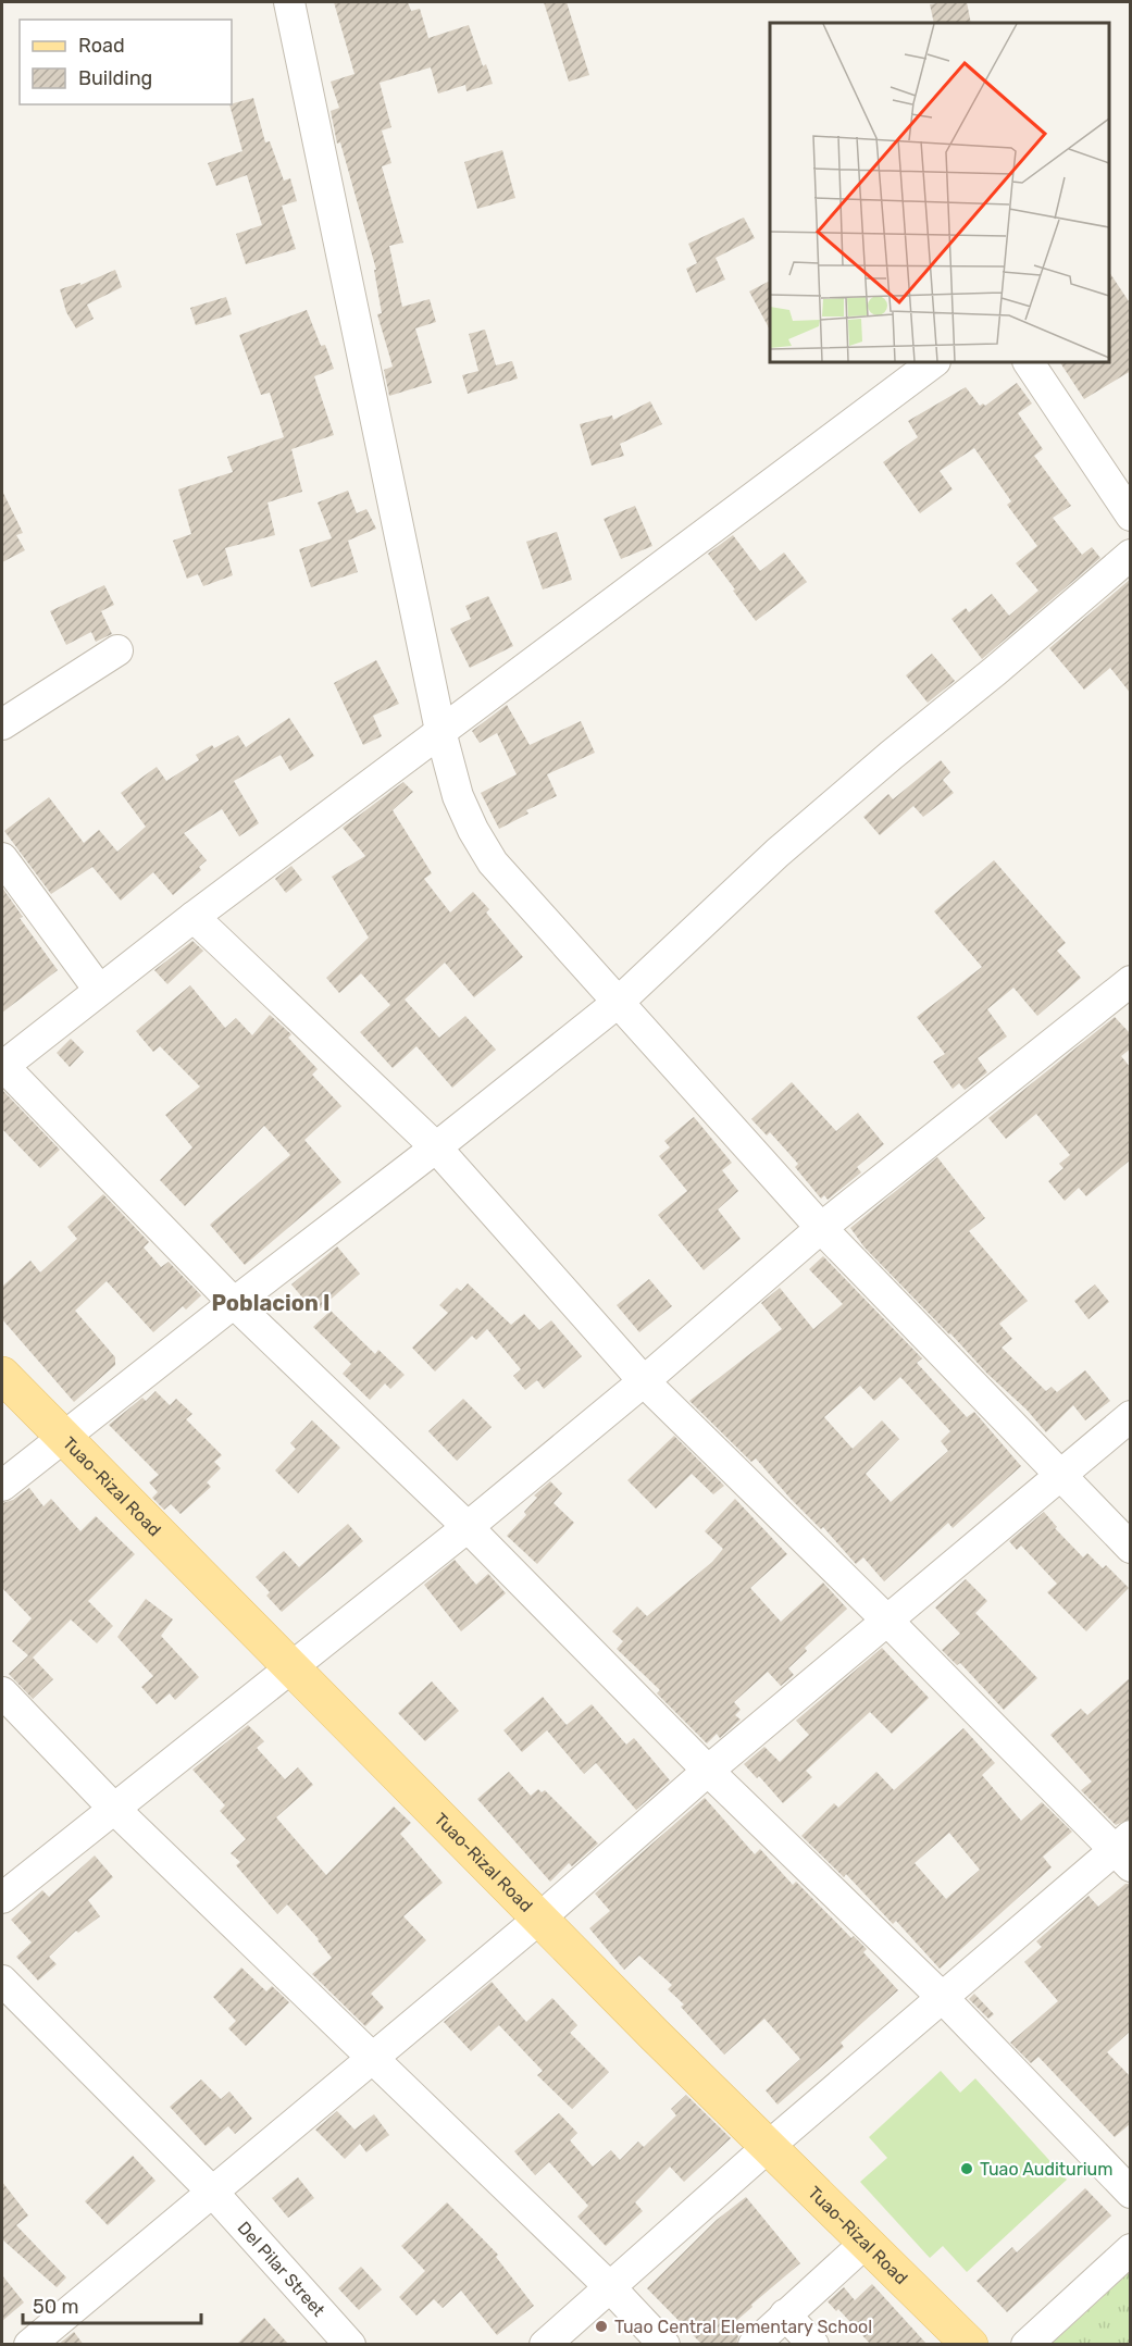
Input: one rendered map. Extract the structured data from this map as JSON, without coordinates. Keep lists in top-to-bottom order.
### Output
{
  "streets": {
    "main road": ["Tuao-Rizal Road"],
    "street": ["Del Pilar Street"]
  },
  "districts": ["Poblacion I"],
  "places": ["Tuao Auditurium", "Tuao Central Elementary School"],
  "legend": ["Road", "Building"],
  "scale_bar": "50 m"
}
